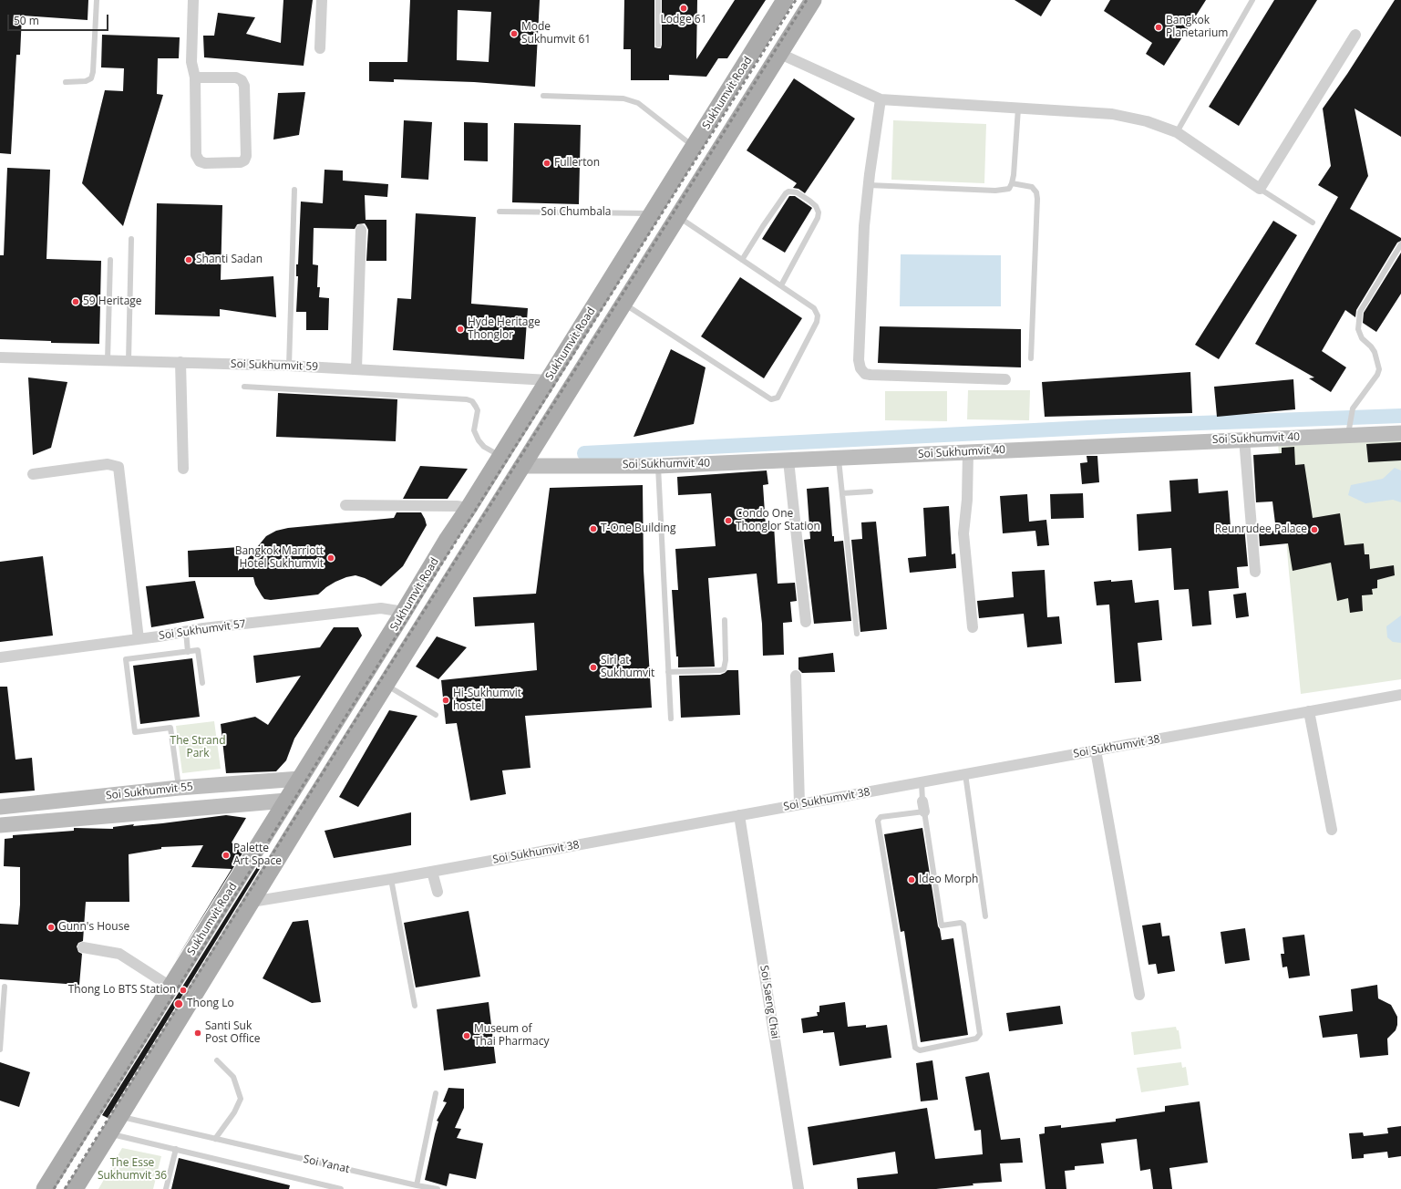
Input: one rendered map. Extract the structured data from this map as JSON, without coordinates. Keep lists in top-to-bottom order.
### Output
{
  "streets": {
    "main road": ["Sukhumvit Road"],
    "street": [
      "Soi Sukhumvit 59",
      "Soi Sukhumvit 40",
      "Soi Sukhumvit 57",
      "Soi Sukhumvit 38",
      "Soi Sukhumvit 55",
      "Soi Saeng Chai"
    ],
    "lane": ["Soi Chumbala", "Soi Yanat"]
  },
  "crossings": [
    ["Sukhumvit Road", "Soi Chumbala"],
    ["Sukhumvit Road", "Soi Sukhumvit 59"],
    ["Sukhumvit Road", "Soi Sukhumvit 40"],
    ["Sukhumvit Road", "Soi Sukhumvit 57"],
    ["Sukhumvit Road", "Soi Sukhumvit 38"],
    ["Sukhumvit Road", "Soi Sukhumvit 55"],
    ["Sukhumvit Road", "Soi Yanat"],
    ["Soi Sukhumvit 38", "Soi Saeng Chai"]
  ],
  "parks": ["The Strand Park", "The Esse Sukhumvit 36"],
  "places": [
    "Lodge 61",
    "Bangkok Planetarium",
    "Mode Sukhumvit 61",
    "Fullerton",
    "Shanti Sadan",
    "59 Heritage",
    "Hyde Heritage Thonglor",
    "Condo One Thonglor Station",
    "T-One Building",
    "Reunrudee Palace",
    "Bangkok Marriott Hotel Sukhumvit",
    "Siri at Sukhumvit",
    "Hi-Sukhumvit hostel",
    "Palette Art Space",
    "Ideo Morph",
    "Gunn's House",
    "Thong Lo BTS Station",
    "Thong Lo",
    "Santi Suk Post Office",
    "Museum of Thai Pharmacy"
  ],
  "scale_bar": "50 m"
}
